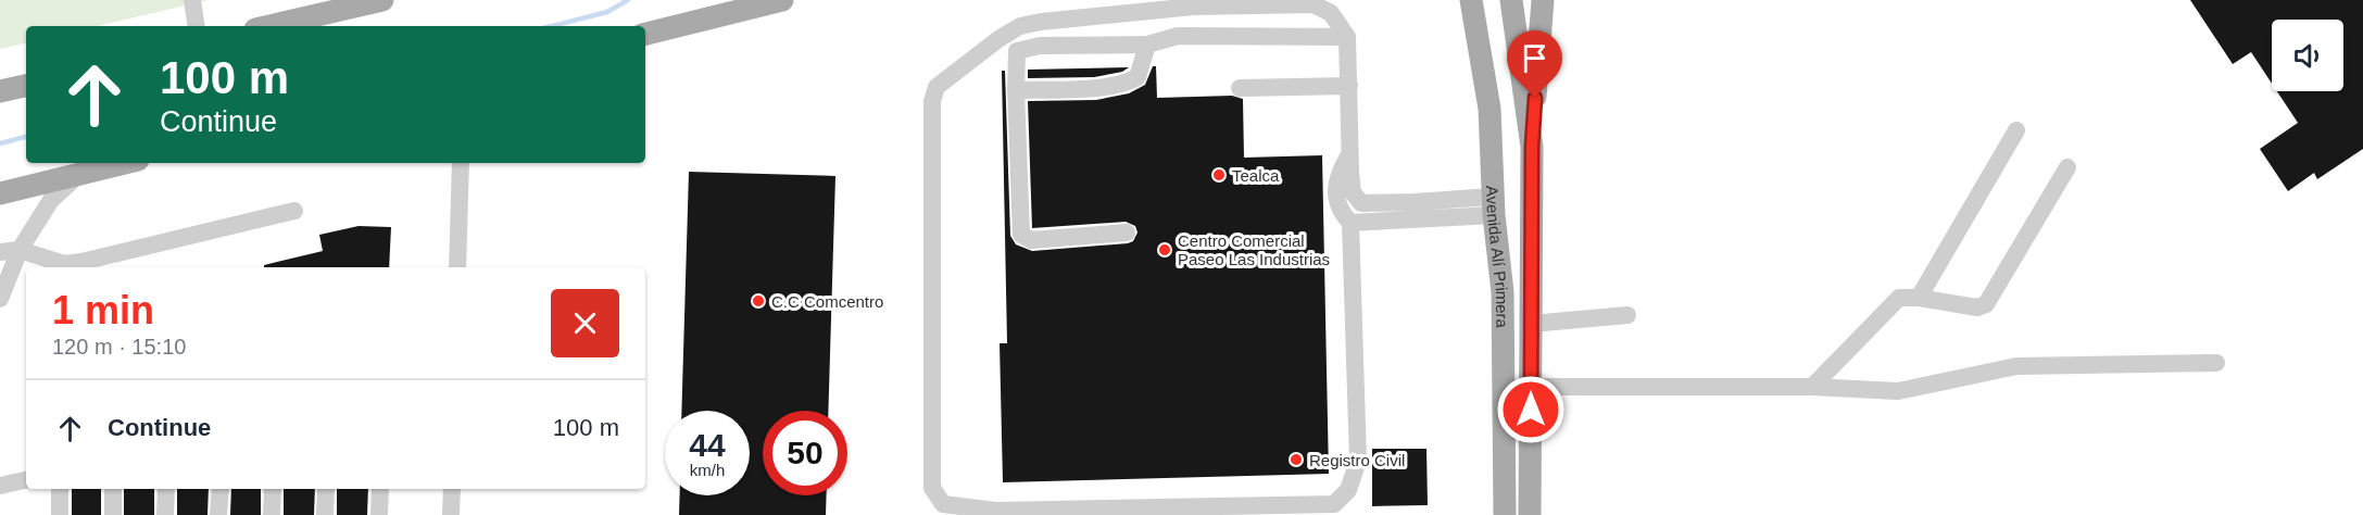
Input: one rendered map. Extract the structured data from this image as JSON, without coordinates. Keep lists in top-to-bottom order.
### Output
{
  "streets": {
    "main road": ["Avenida Alí Primera"]
  },
  "places": [
    "Tealca",
    "Centro Comercial Paseo Las Industrias",
    "C.C Comcentro",
    "Registro Civil"
  ],
  "page": {
    "turn": ["100 m", "Continue"],
    "heading": ["1 min", "120 m · 15:10"],
    "list": [
      {
        "name": "Continue",
        "value": "100 m"
      }
    ],
    "speed": "44 km/h",
    "limit": "50"
  }
}
